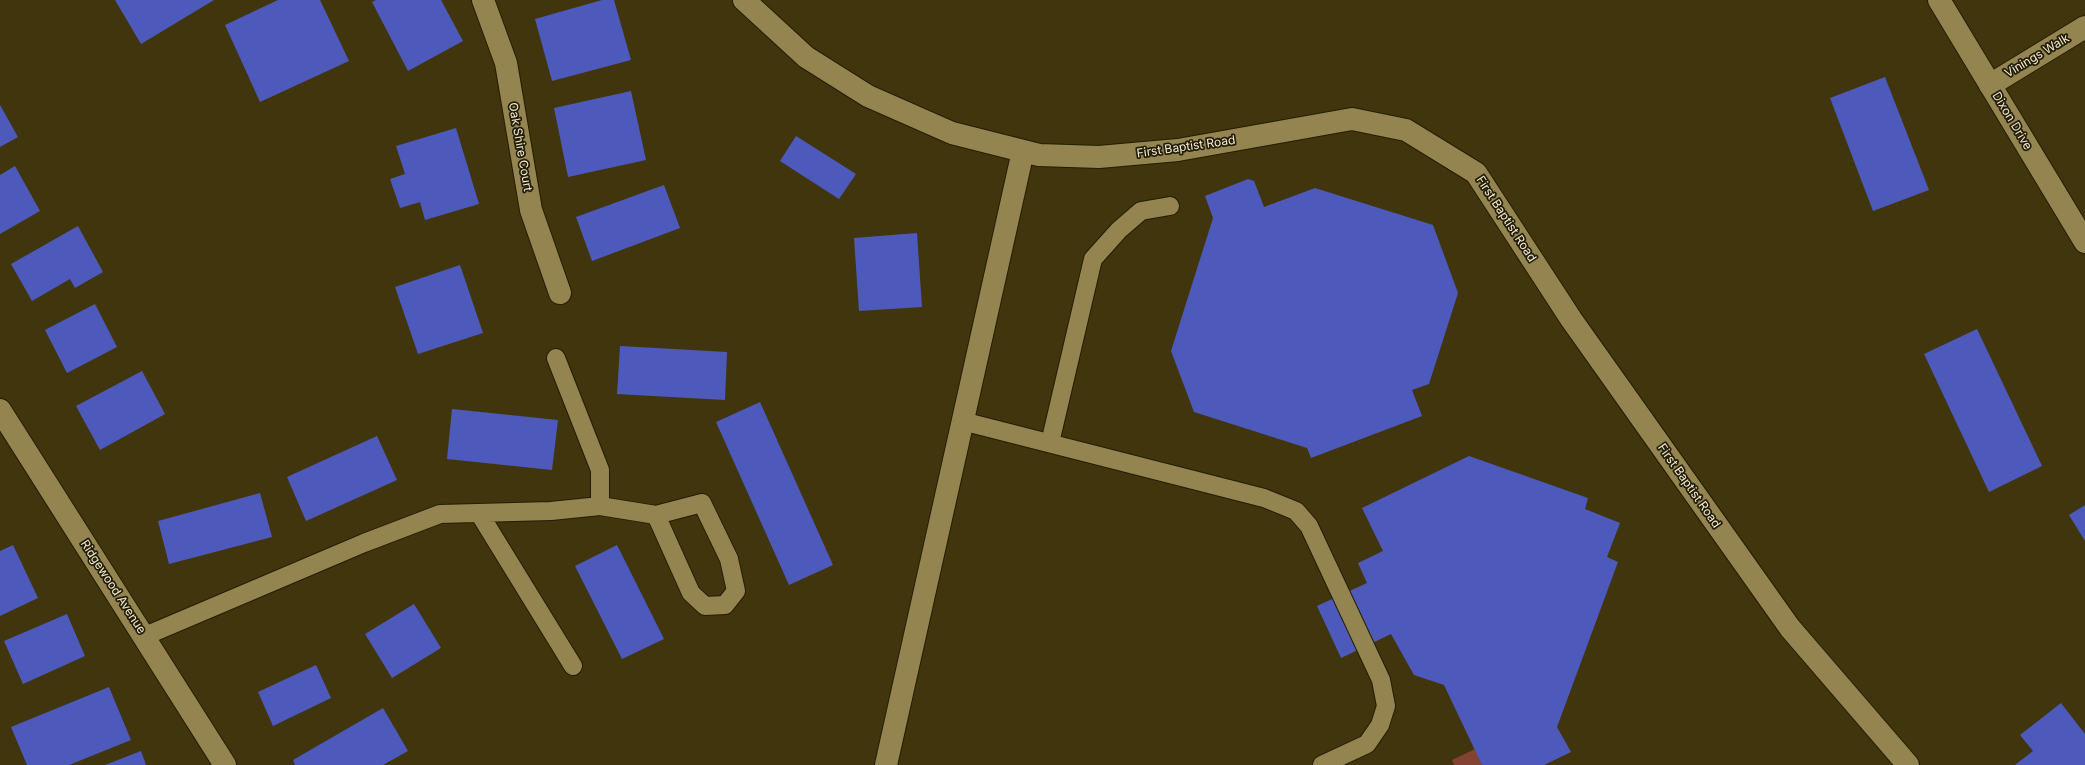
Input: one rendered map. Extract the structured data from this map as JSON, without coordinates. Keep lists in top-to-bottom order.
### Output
{
  "streets": {
    "street": [
      "Vinings Walk",
      "Dixon Drive",
      "Oak Shire Court",
      "First Baptist Road",
      "Ridgewood Avenue"
    ]
  },
  "crossings": [
    ["Vinings Walk", "Dixon Drive"]
  ]
}
